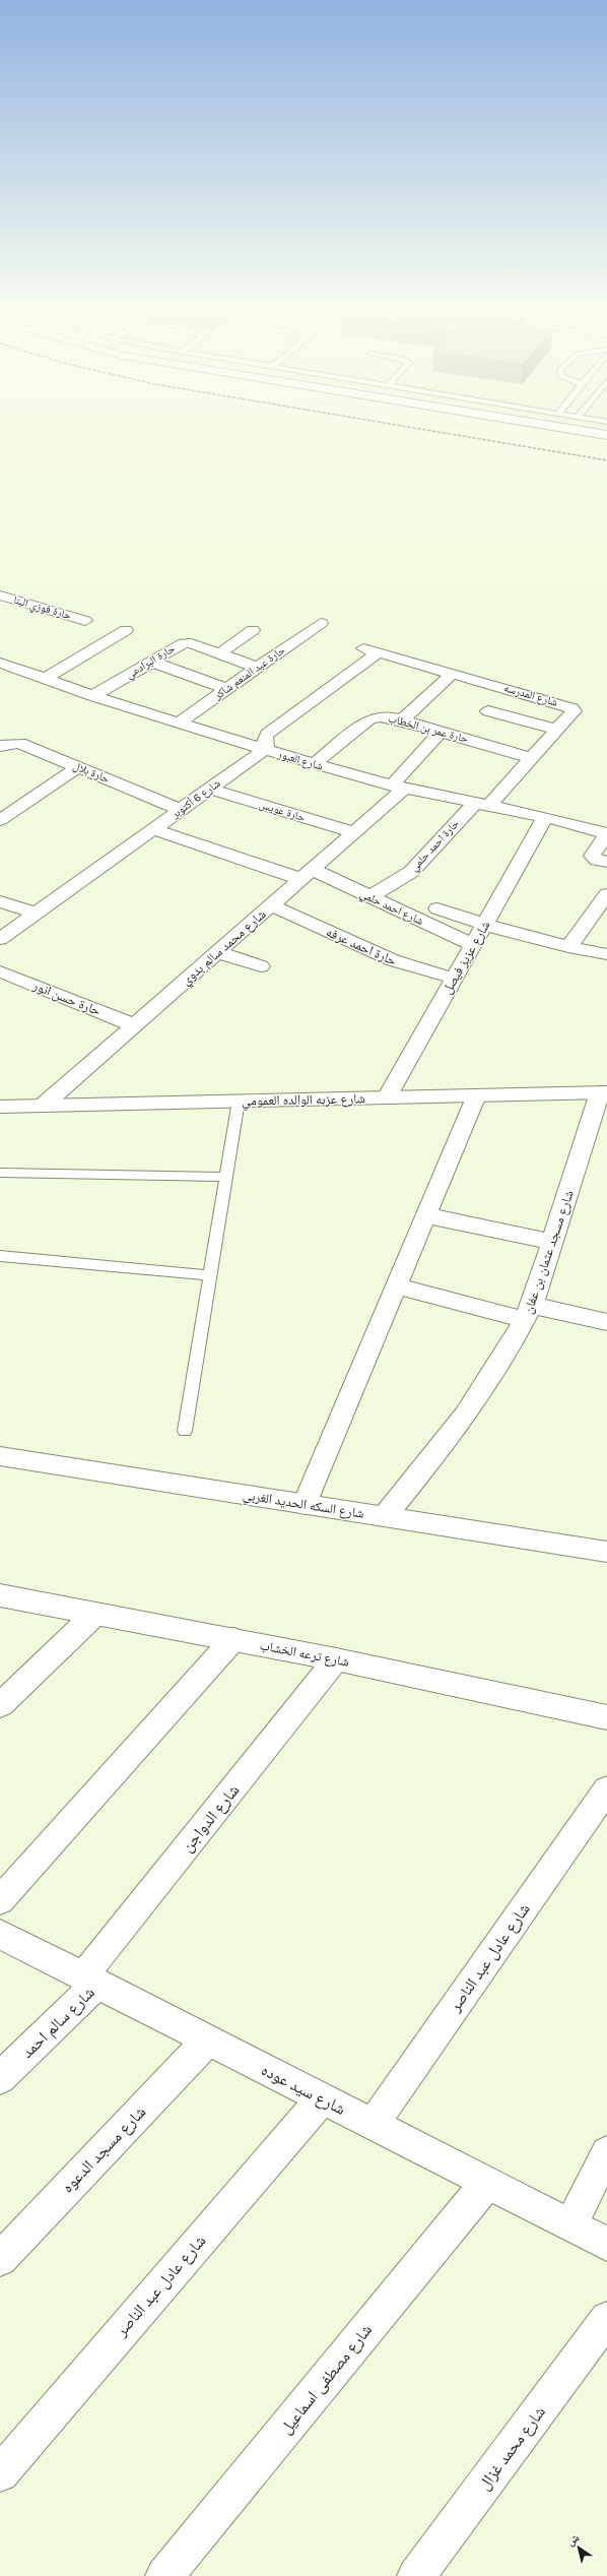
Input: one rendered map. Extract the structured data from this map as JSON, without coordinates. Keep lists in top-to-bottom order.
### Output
{
  "streets": {
    "street": [
      "حارة فوزي البنا",
      "حارة البرادعي",
      "حارة عبد المنعم شاكر",
      "شارع المدرسه",
      "حارة عمر بن الخطاب",
      "شارع العبور",
      "حارة بلال",
      "شارع 6 أكتوبر",
      "حارة عويس",
      "حارة احمد حلمي",
      "شارع احمد حلمي",
      "حارة احمد عرفه",
      "شارع محمد سالم بدوي",
      "شارع عزيز فيصل",
      "حارة حسن انور",
      "شارع عزبه الوالده العمومي",
      "شارع مسجد عثمان بن عفان",
      "شارع السكه الحديد الغربي",
      "شارع ترعه الخشاب",
      "شارع الدواجن",
      "شارع عادل عبد الناصر",
      "شارع سالم احمد",
      "شارع سيد عوده",
      "شارع مسجد الدعوه",
      "شارع مصطفى اسماعيل",
      "شارع محمد غزال"
    ]
  },
  "crossings": [
    ["حارة البرادعي", "حارة عبد المنعم شاكر"],
    ["حارة البرادعي", "شارع العبور"],
    ["حارة عبد المنعم شاكر", "شارع العبور"],
    ["شارع المدرسه", "حارة عمر بن الخطاب"],
    ["شارع المدرسه", "شارع العبور"],
    ["شارع المدرسه", "شارع 6 أكتوبر"],
    ["شارع المدرسه", "حارة احمد حلمي"],
    ["حارة عمر بن الخطاب", "شارع العبور"],
    ["حارة عمر بن الخطاب", "شارع محمد سالم بدوي"],
    ["شارع العبور", "شارع 6 أكتوبر"],
    ["شارع العبور", "حارة احمد حلمي"],
    ["شارع العبور", "شارع محمد سالم بدوي"],
    ["شارع العبور", "شارع عزيز فيصل"],
    ["حارة بلال", "شارع 6 أكتوبر"],
    ["شارع 6 أكتوبر", "حارة عويس"],
    ["حارة عويس", "شارع محمد سالم بدوي"],
    ["حارة احمد حلمي", "شارع احمد حلمي"],
    ["شارع احمد حلمي", "شارع محمد سالم بدوي"],
    ["شارع احمد حلمي", "شارع عزيز فيصل"],
    ["حارة احمد عرفه", "شارع محمد سالم بدوي"],
    ["حارة احمد عرفه", "شارع عزيز فيصل"],
    ["شارع محمد سالم بدوي", "حارة حسن انور"],
    ["شارع محمد سالم بدوي", "شارع عزبه الوالده العمومي"],
    ["شارع عزيز فيصل", "شارع عزبه الوالده العمومي"],
    ["شارع عزبه الوالده العمومي", "شارع مسجد عثمان بن عفان"],
    ["شارع مسجد عثمان بن عفان", "شارع السكه الحديد الغربي"],
    ["شارع ترعه الخشاب", "شارع الدواجن"],
    ["شارع الدواجن", "شارع سالم احمد"],
    ["شارع الدواجن", "شارع سيد عوده"],
    ["شارع عادل عبد الناصر", "شارع سيد عوده"],
    ["شارع سالم احمد", "شارع سيد عوده"],
    ["شارع سيد عوده", "شارع مسجد الدعوه"],
    ["شارع سيد عوده", "شارع مصطفى اسماعيل"]
  ],
  "north": "top left"
}
